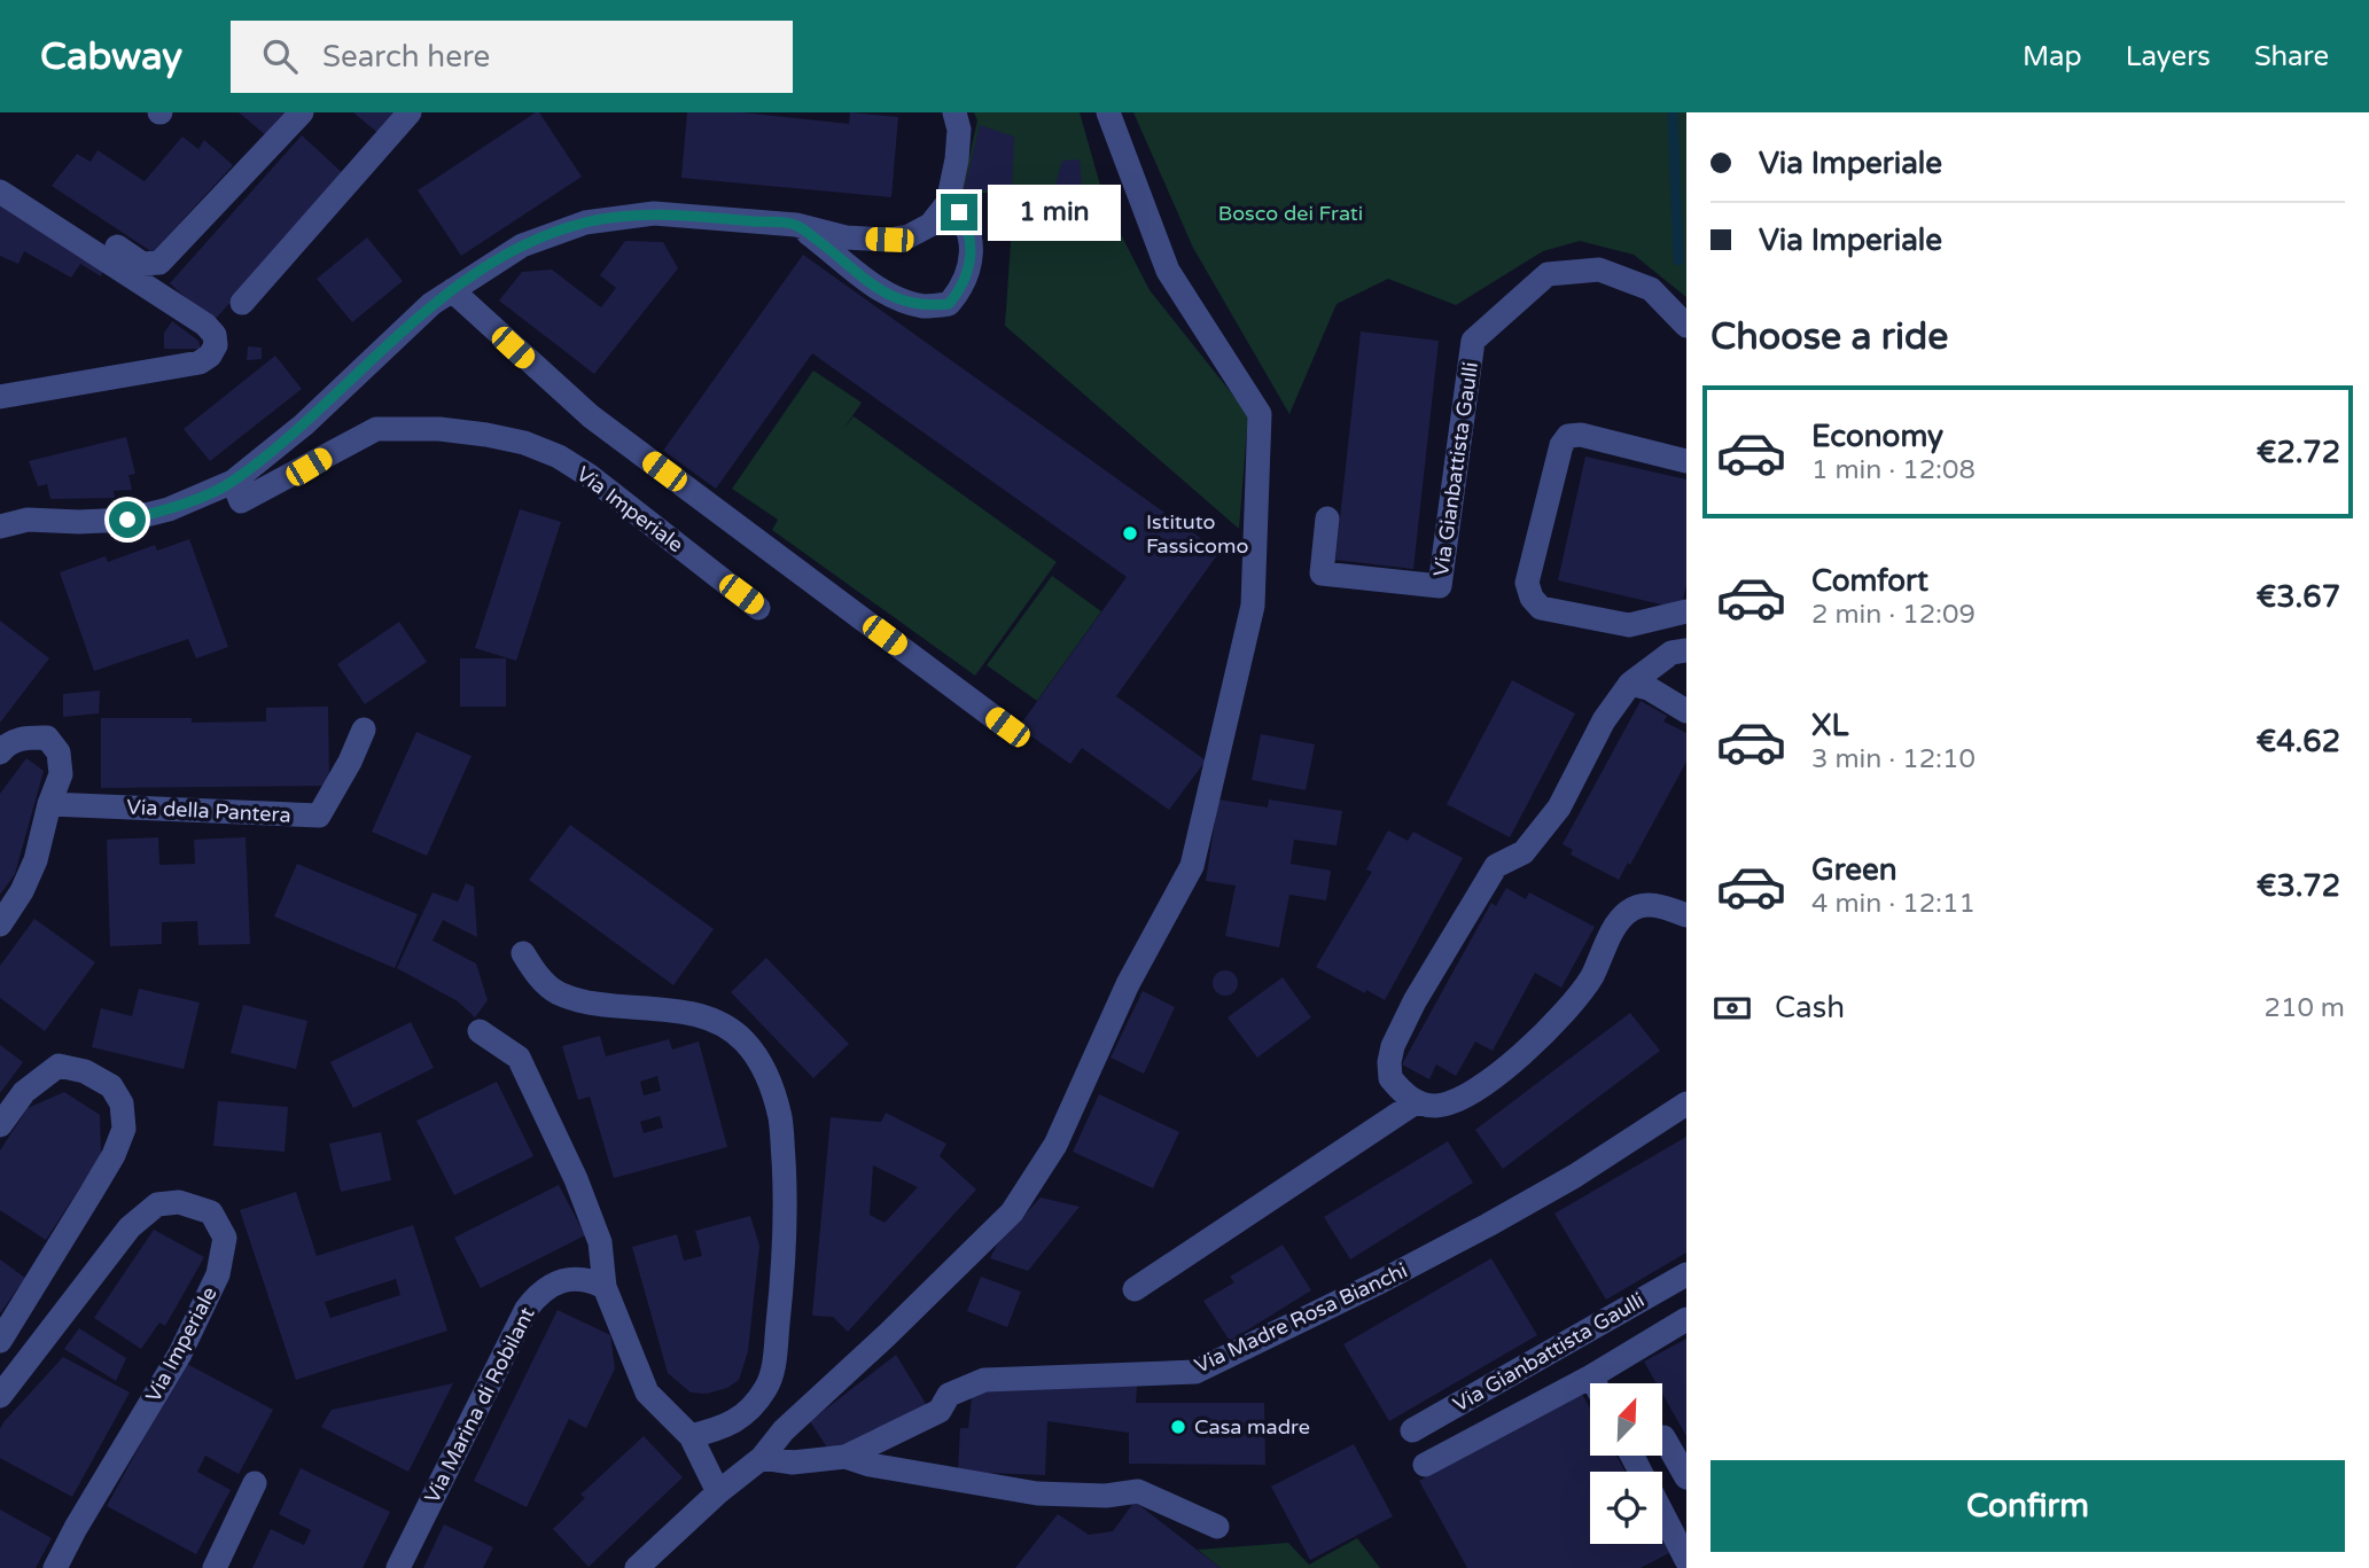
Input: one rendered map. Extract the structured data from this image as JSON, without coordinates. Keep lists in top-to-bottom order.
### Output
{
  "streets": {
    "street": [
      "Via Gianbattista Gaulli",
      "Via Imperiale",
      "Via della Pantera",
      "Via Madre Rosa Bianchi",
      "Via Marina di Robilant"
    ]
  },
  "parks": ["Bosco dei Frati"],
  "places": ["Istituto Fassicomo", "Casa madre"],
  "north": "top right",
  "page": {
    "header": "Cabway",
    "search": "Search here",
    "nav": ["Map", "Layers", "Share"],
    "banner": ["Via Imperiale", "Via Imperiale"],
    "bubble": "1 min",
    "heading": "Choose a ride",
    "list": [
      {
        "name": "Economy",
        "note": "1 min · 12:08",
        "value": "€2.72"
      },
      {
        "name": "Comfort",
        "note": "2 min · 12:09",
        "value": "€3.67"
      },
      {
        "name": "XL",
        "note": "3 min · 12:10",
        "value": "€4.62"
      },
      {
        "name": "Green",
        "note": "4 min · 12:11",
        "value": "€3.72"
      }
    ],
    "pay": ["Cash", "210 m"],
    "buttons": "Confirm"
  }
}
